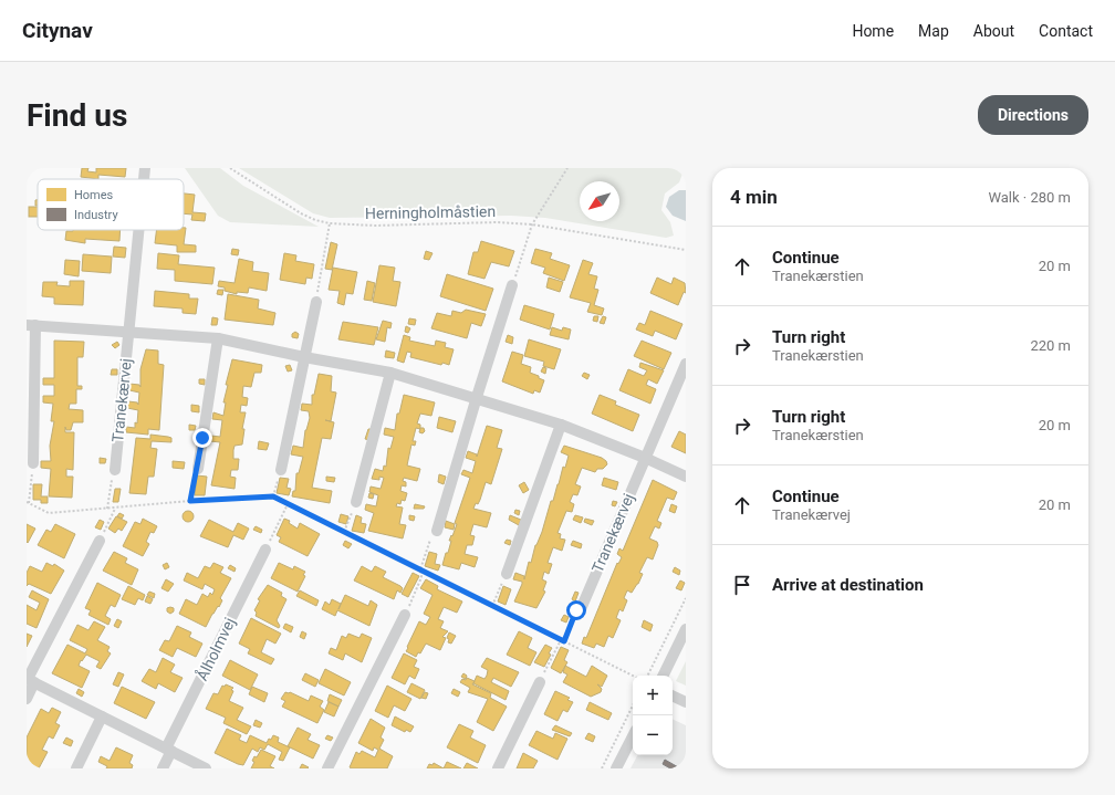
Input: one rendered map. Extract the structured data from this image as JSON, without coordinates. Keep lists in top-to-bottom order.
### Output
{
  "streets": {
    "street": ["Tranekærvej", "Ålholmvej"],
    "path": ["Herningholmåstien"]
  },
  "legend": ["Homes", "Industry"],
  "north": "bottom left",
  "page": {
    "header": "Citynav",
    "nav": [
      "Home",
      "Map",
      "About",
      "Contact"
    ],
    "buttons": "Directions",
    "title": "Find us",
    "heading": ["4 min", "Walk · 280 m"],
    "list": [
      ["Continue", "Tranekærstien", "20 m"],
      ["Turn right", "Tranekærstien", "220 m"],
      ["Turn right", "Tranekærstien", "20 m"],
      ["Continue", "Tranekærvej", "20 m"],
      "Arrive at destination"
    ],
    "map_buttons": ["+", "−"]
  }
}
